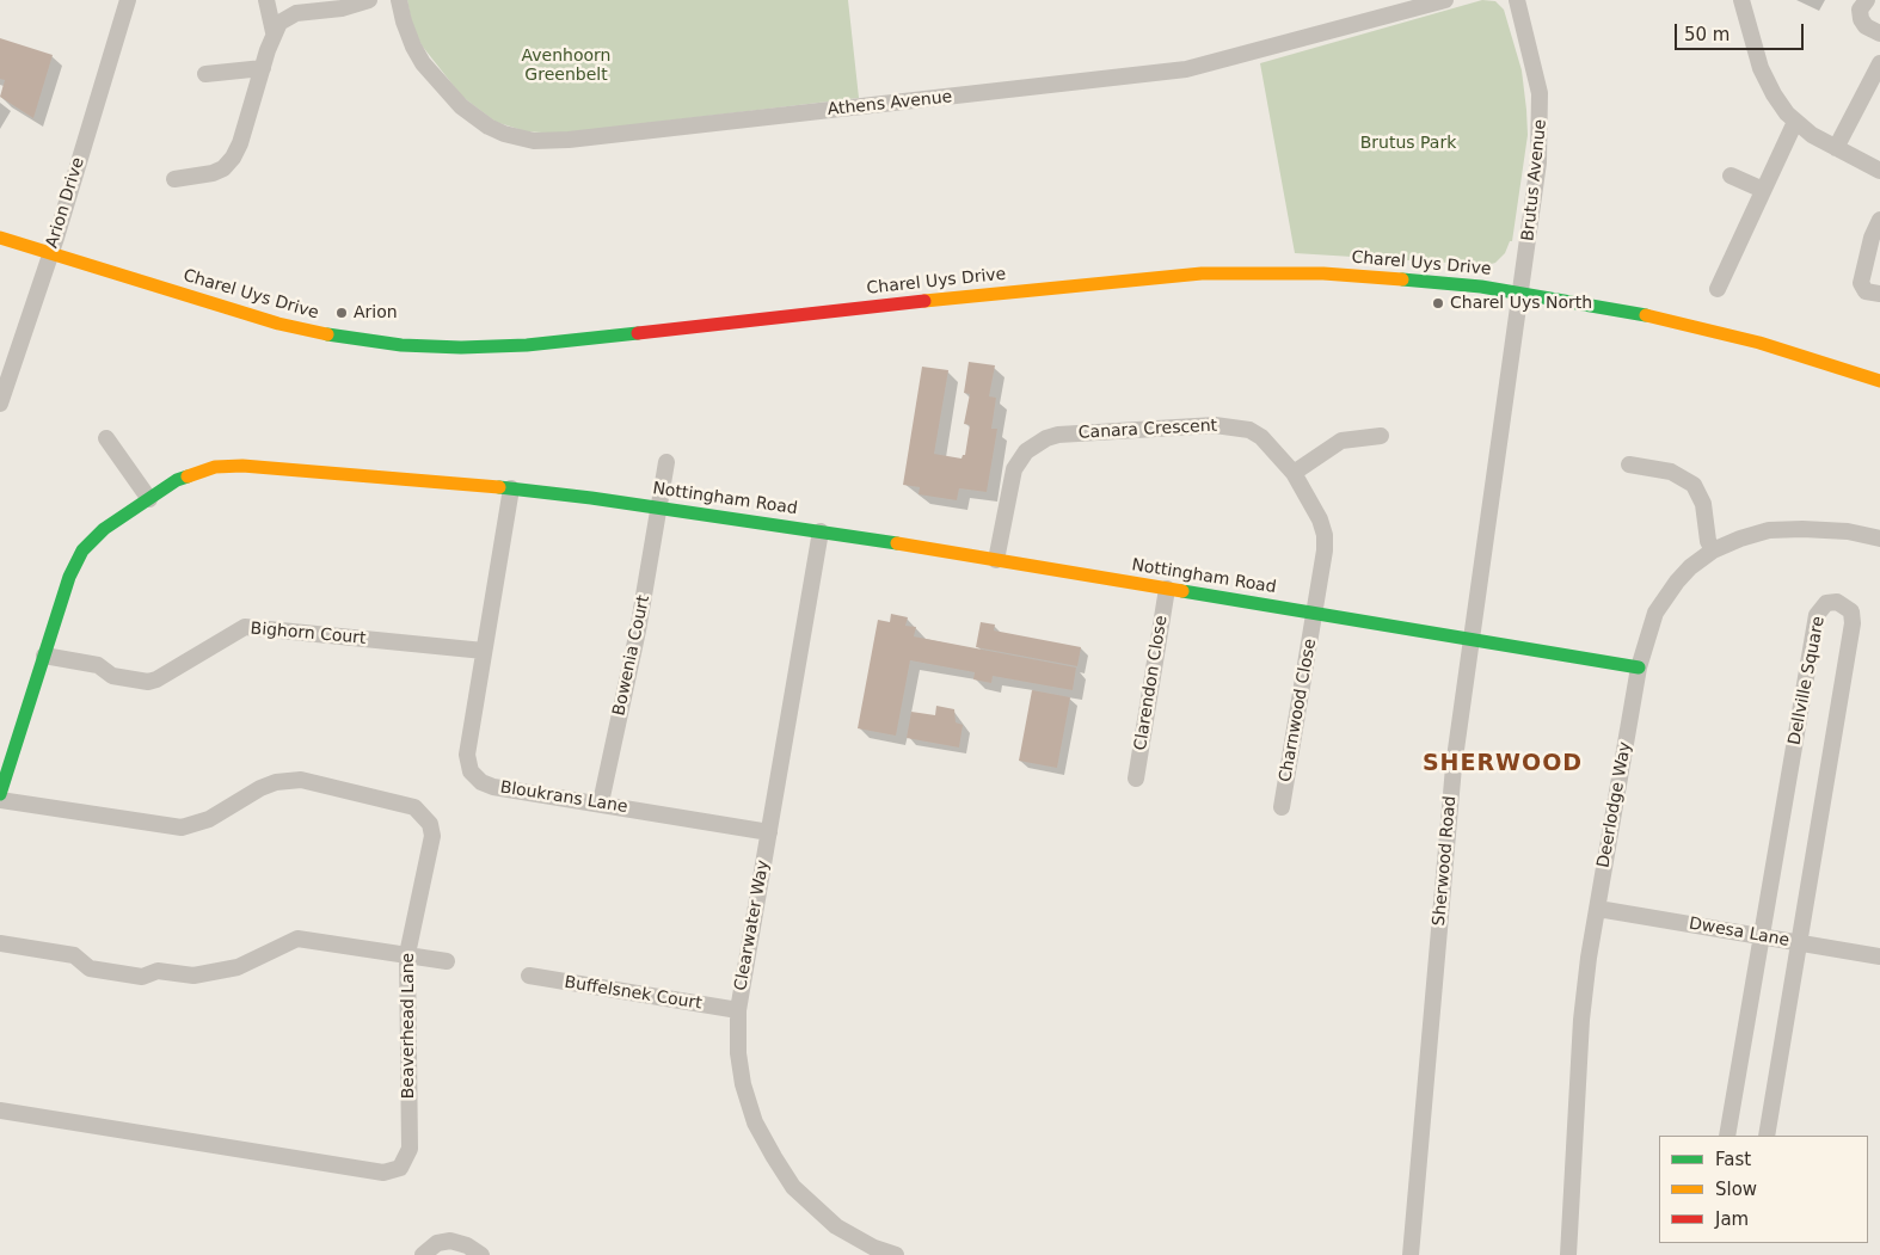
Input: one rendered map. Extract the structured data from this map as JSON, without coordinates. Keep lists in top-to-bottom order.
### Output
{
  "streets": {
    "main road": ["Charel Uys Drive", "Nottingham Road"],
    "street": [
      "Athens Avenue",
      "Brutus Avenue",
      "Arion Drive",
      "Canara Crescent",
      "Bighorn Court",
      "Bowenia Court",
      "Dellville Square",
      "Clarendon Close",
      "Charnwood Close",
      "Bloukrans Lane",
      "Deerlodge Way",
      "Sherwood Road",
      "Clearwater Way",
      "Dwesa Lane",
      "Buffelsnek Court",
      "Beaverhead Lane"
    ]
  },
  "crossings": [
    ["Brutus Avenue", "Charel Uys Drive"],
    ["Brutus Avenue", "Sherwood Road"],
    ["Arion Drive", "Charel Uys Drive"],
    ["Charel Uys Drive", "Sherwood Road"],
    ["Canara Crescent", "Nottingham Road"],
    ["Canara Crescent", "Charnwood Close"],
    ["Nottingham Road", "Bighorn Court"],
    ["Nottingham Road", "Bowenia Court"],
    ["Nottingham Road", "Clarendon Close"],
    ["Nottingham Road", "Charnwood Close"],
    ["Nottingham Road", "Bloukrans Lane"],
    ["Nottingham Road", "Deerlodge Way"],
    ["Nottingham Road", "Sherwood Road"],
    ["Nottingham Road", "Clearwater Way"],
    ["Bighorn Court", "Bloukrans Lane"],
    ["Bowenia Court", "Bloukrans Lane"],
    ["Dellville Square", "Dwesa Lane"],
    ["Bloukrans Lane", "Clearwater Way"],
    ["Deerlodge Way", "Dwesa Lane"],
    ["Clearwater Way", "Buffelsnek Court"]
  ],
  "districts": ["SHERWOOD"],
  "parks": ["Avenhoorn Greenbelt", "Brutus Park"],
  "places": ["Charel Uys North", "Arion"],
  "legend": ["Fast", "Slow", "Jam"],
  "scale_bar": "50 m"
}
